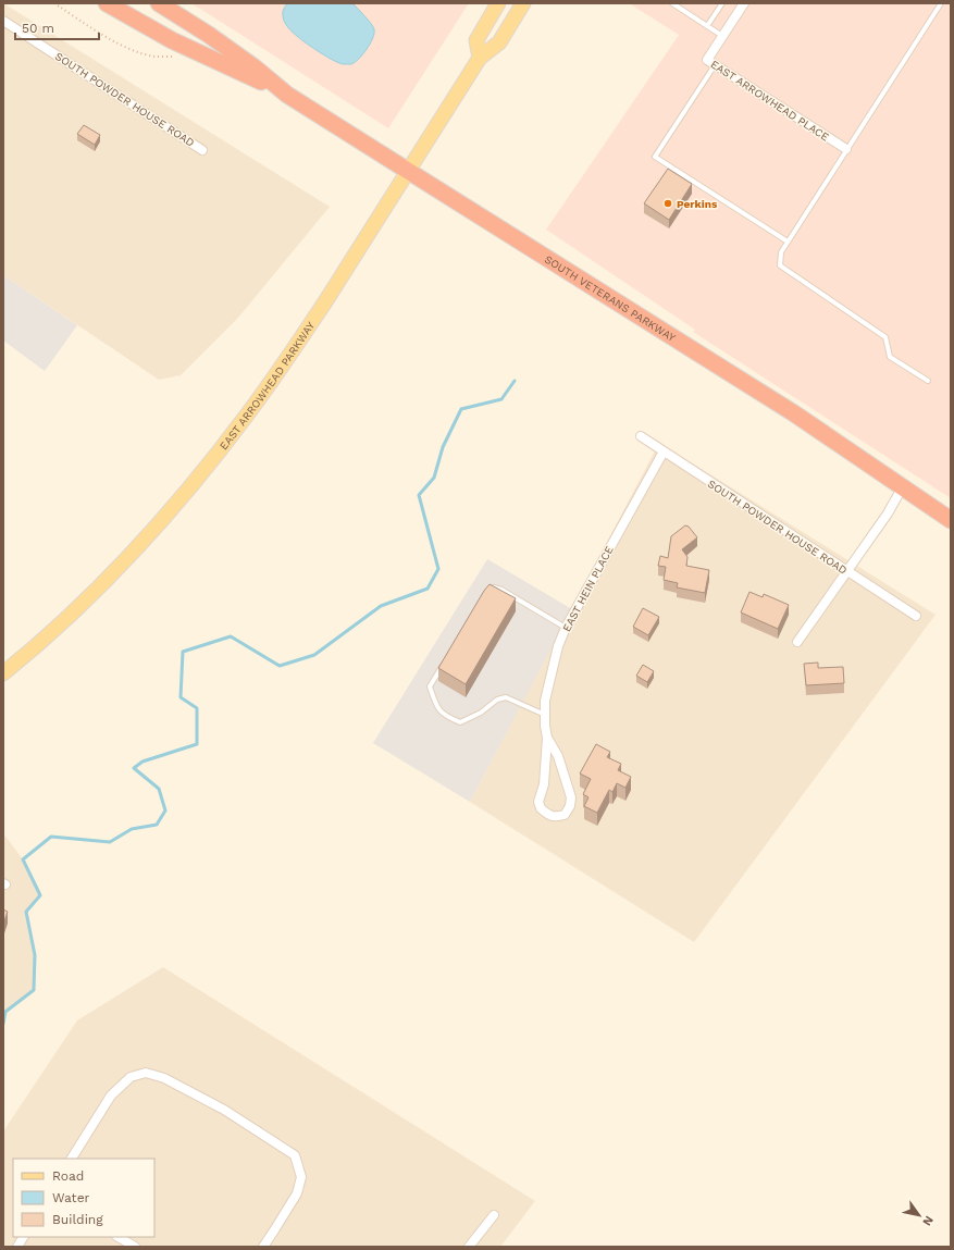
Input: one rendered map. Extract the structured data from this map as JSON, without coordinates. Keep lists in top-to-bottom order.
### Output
{
  "streets": {
    "highway": ["SOUTH VETERANS PARKWAY"],
    "main road": ["EAST ARROWHEAD PARKWAY"],
    "street": ["SOUTH POWDER HOUSE ROAD", "EAST ARROWHEAD PLACE", "EAST HEIN PLACE"]
  },
  "crossings": [
    ["SOUTH POWDER HOUSE ROAD", "EAST HEIN PLACE"],
    ["SOUTH VETERANS PARKWAY", "EAST ARROWHEAD PARKWAY"]
  ],
  "places": ["Perkins"],
  "legend": ["Road", "Water", "Building"],
  "scale_bar": "50 m",
  "north": "bottom right"
}
